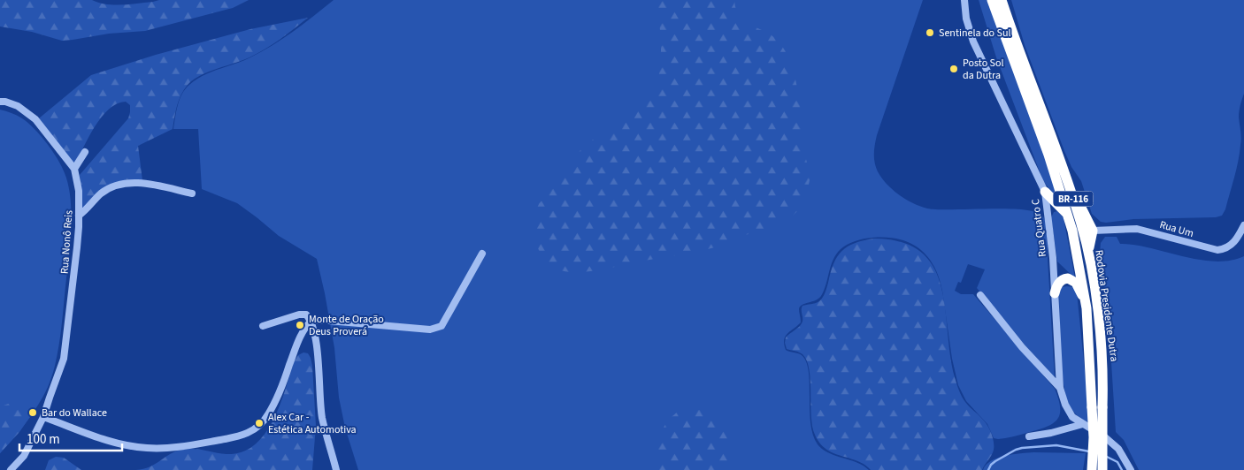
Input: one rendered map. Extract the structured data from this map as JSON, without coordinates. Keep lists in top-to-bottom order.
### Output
{
  "streets": {
    "highway": ["BR-116", "Rodovia Presidente Dutra"],
    "street": ["Rua Quatro C", "Rua Um", "Rua Nonô Reis"]
  },
  "places": [
    "Sentinela do Sul",
    "Posto Sol da Dutra",
    "Monte de Oração Deus Proverá",
    "Bar do Wallace",
    "Alex Car - Estética Automotiva"
  ],
  "scale_bar": "100 m"
}
